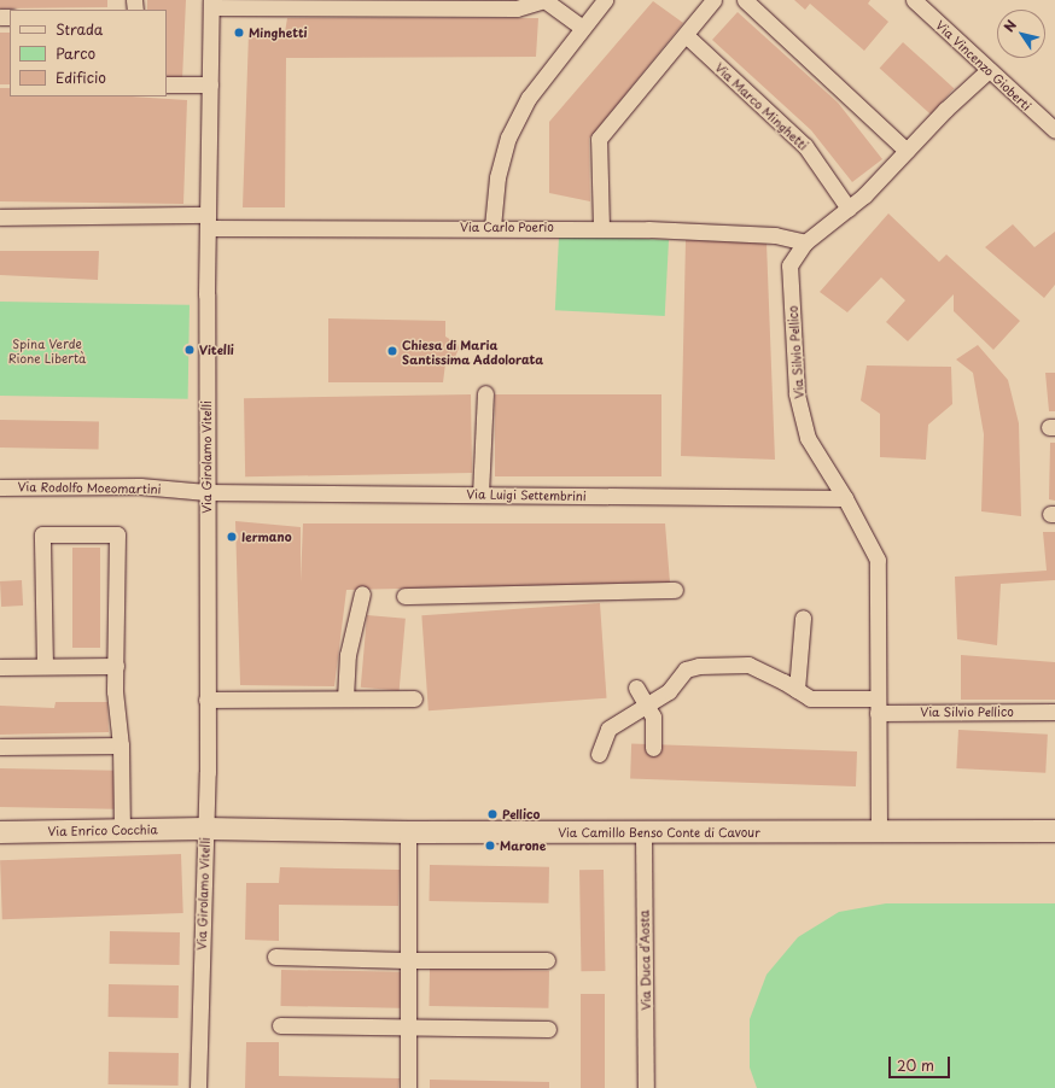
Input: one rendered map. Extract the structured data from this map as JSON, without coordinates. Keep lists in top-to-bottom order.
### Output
{
  "streets": {
    "main road": ["Via Enrico Cocchia", "Via Camillo Benso Conte di Cavour"],
    "street": [
      "Via Vincenzo Gioberti",
      "Via Marco Minghetti",
      "Via Carlo Poerio",
      "Via Silvio Pellico",
      "Via Girolamo Vitelli",
      "Via Rodolfo Moeomartini",
      "Via Luigi Settembrini",
      "Via Duca d'Aosta"
    ]
  },
  "crossings": [
    ["Via Vincenzo Gioberti", "Via Silvio Pellico"],
    ["Via Marco Minghetti", "Via Silvio Pellico"],
    ["Via Carlo Poerio", "Via Silvio Pellico"],
    ["Via Carlo Poerio", "Via Girolamo Vitelli"],
    ["Via Silvio Pellico", "Via Luigi Settembrini"],
    ["Via Silvio Pellico", "Via Camillo Benso Conte di Cavour"],
    ["Via Girolamo Vitelli", "Via Rodolfo Moeomartini"],
    ["Via Girolamo Vitelli", "Via Luigi Settembrini"],
    ["Via Girolamo Vitelli", "Via Enrico Cocchia"],
    ["Via Girolamo Vitelli", "Via Camillo Benso Conte di Cavour"],
    ["Via Rodolfo Moeomartini", "Via Luigi Settembrini"],
    ["Via Enrico Cocchia", "Via Camillo Benso Conte di Cavour"],
    ["Via Camillo Benso Conte di Cavour", "Via Duca d'Aosta"]
  ],
  "parks": ["Spina Verde Rione Libertà"],
  "places": [
    "Minghetti",
    "Vitelli",
    "Chiesa di Maria Santissima Addolorata",
    "Iermano",
    "Pellico",
    "Marone"
  ],
  "legend": ["Strada", "Parco", "Edificio"],
  "scale_bar": "20 m",
  "north": "top left"
}
